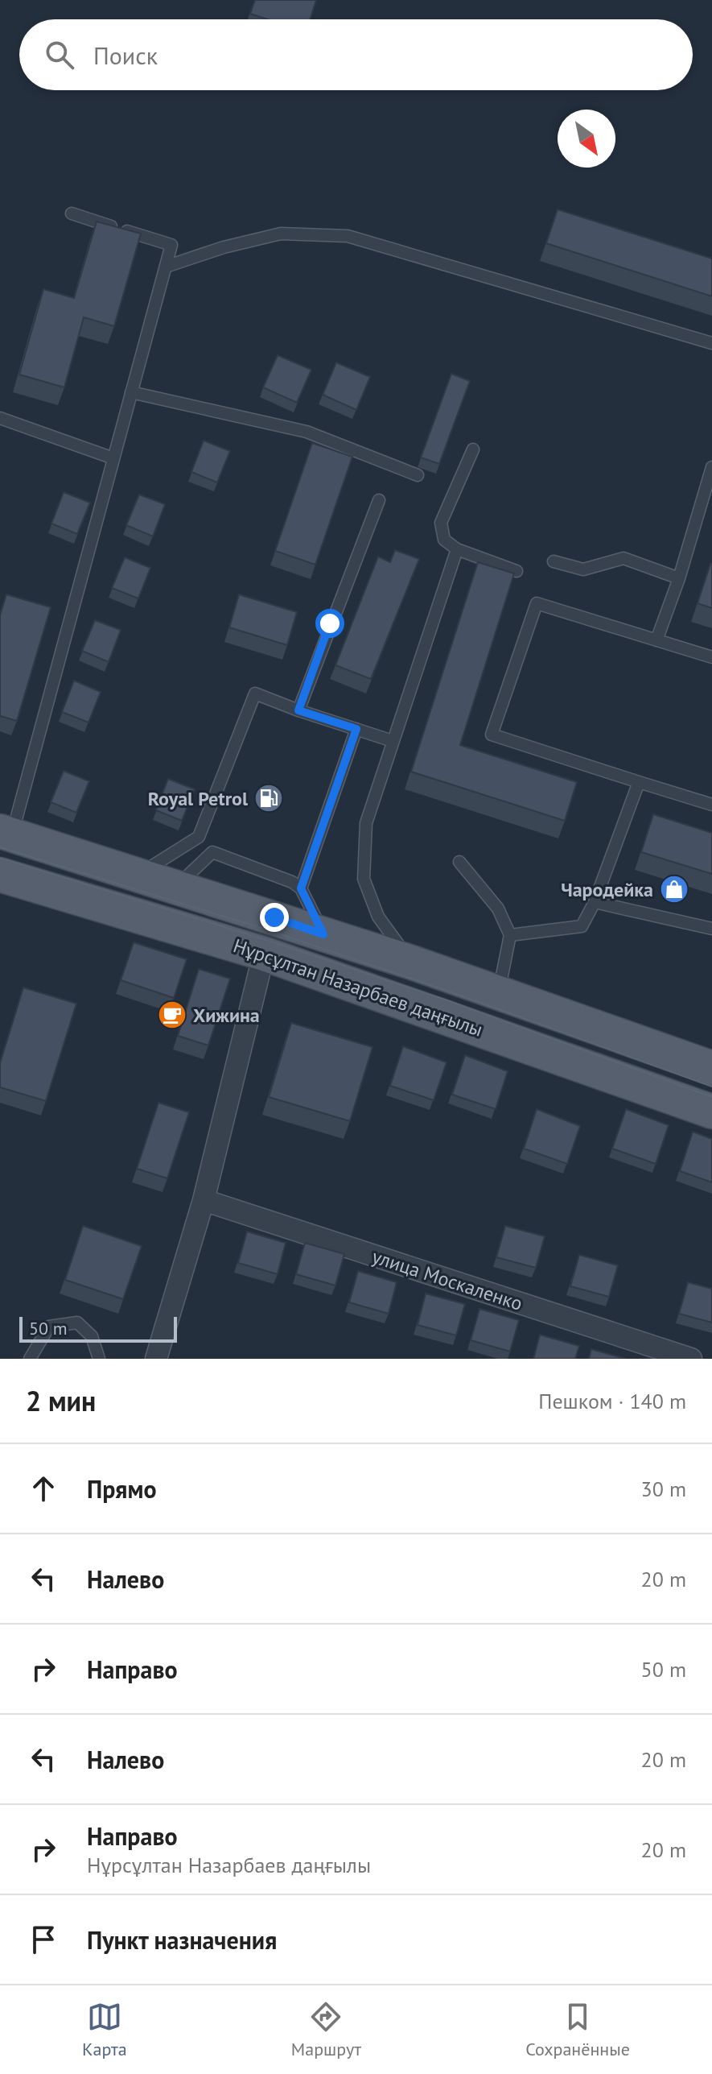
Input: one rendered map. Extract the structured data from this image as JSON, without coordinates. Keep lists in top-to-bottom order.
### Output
{
  "streets": {
    "main road": ["Нұрсұлтан Назарбаев даңғылы"],
    "street": ["улица Москаленко"]
  },
  "places": {
    "fuel station": ["Royal Petrol"],
    "shop": ["Чародейка"],
    "cafe": ["Хижина"]
  },
  "scale_bar": "50 m",
  "north": "bottom right",
  "page": {
    "search": "Поиск",
    "scale": "50 m",
    "heading": ["2 мин", "Пешком · 140 m"],
    "list": [
      ["Прямо", "30 m"],
      ["Налево", "20 m"],
      ["Направо", "50 m"],
      ["Налево", "20 m"],
      ["Направо", "Нұрсұлтан Назарбаев даңғылы", "20 m"],
      "Пункт назначения"
    ],
    "nav": ["Карта", "Маршрут", "Сохранённые"]
  }
}
